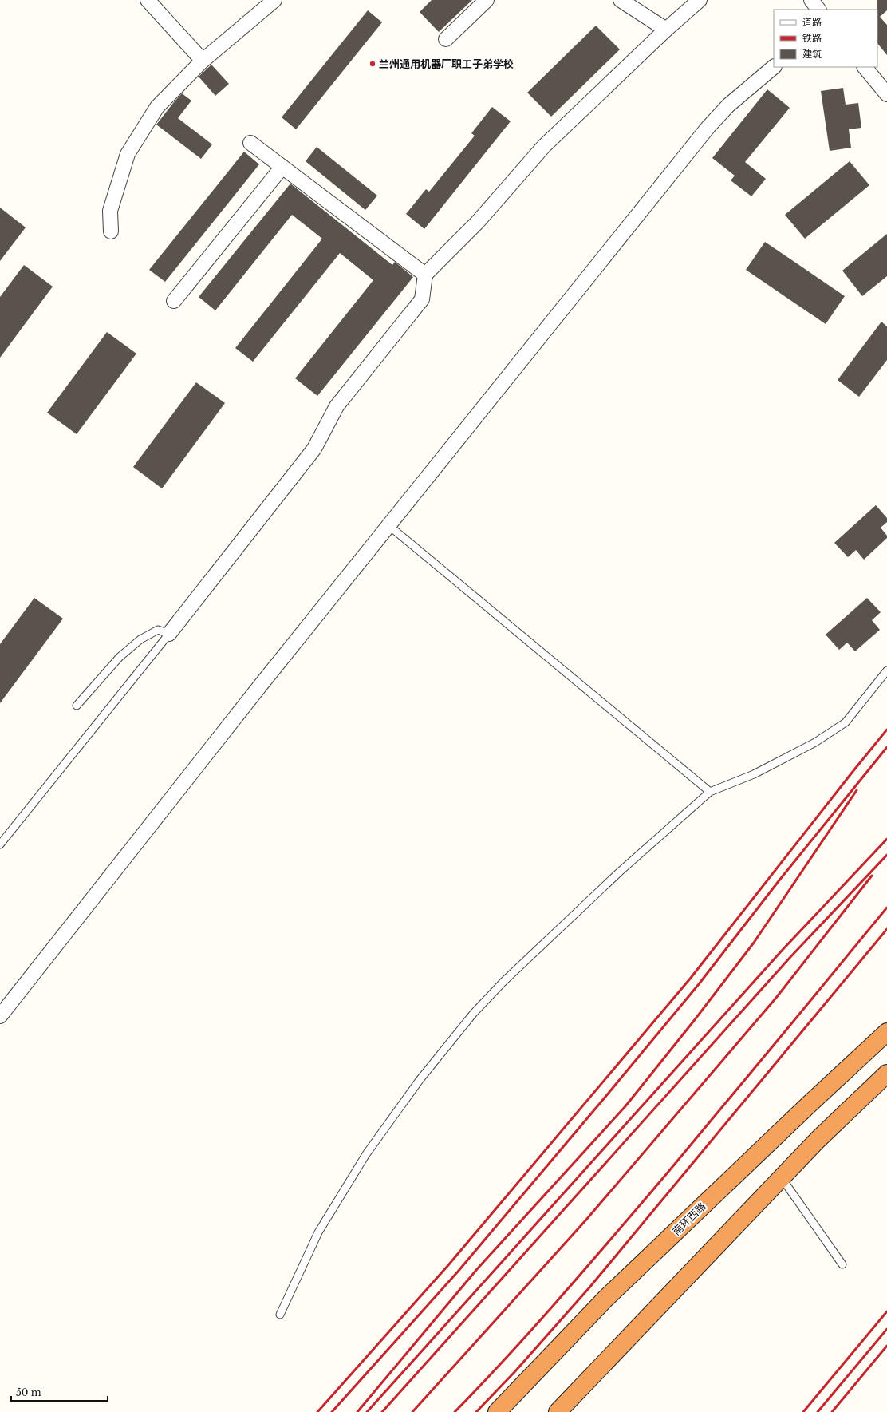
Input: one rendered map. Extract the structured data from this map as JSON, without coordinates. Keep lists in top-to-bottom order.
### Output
{
  "streets": {
    "highway": ["南环西路"]
  },
  "places": ["兰州通用机器厂职工子弟学校"],
  "legend": ["道路", "铁路", "建筑"],
  "scale_bar": "50 m"
}
